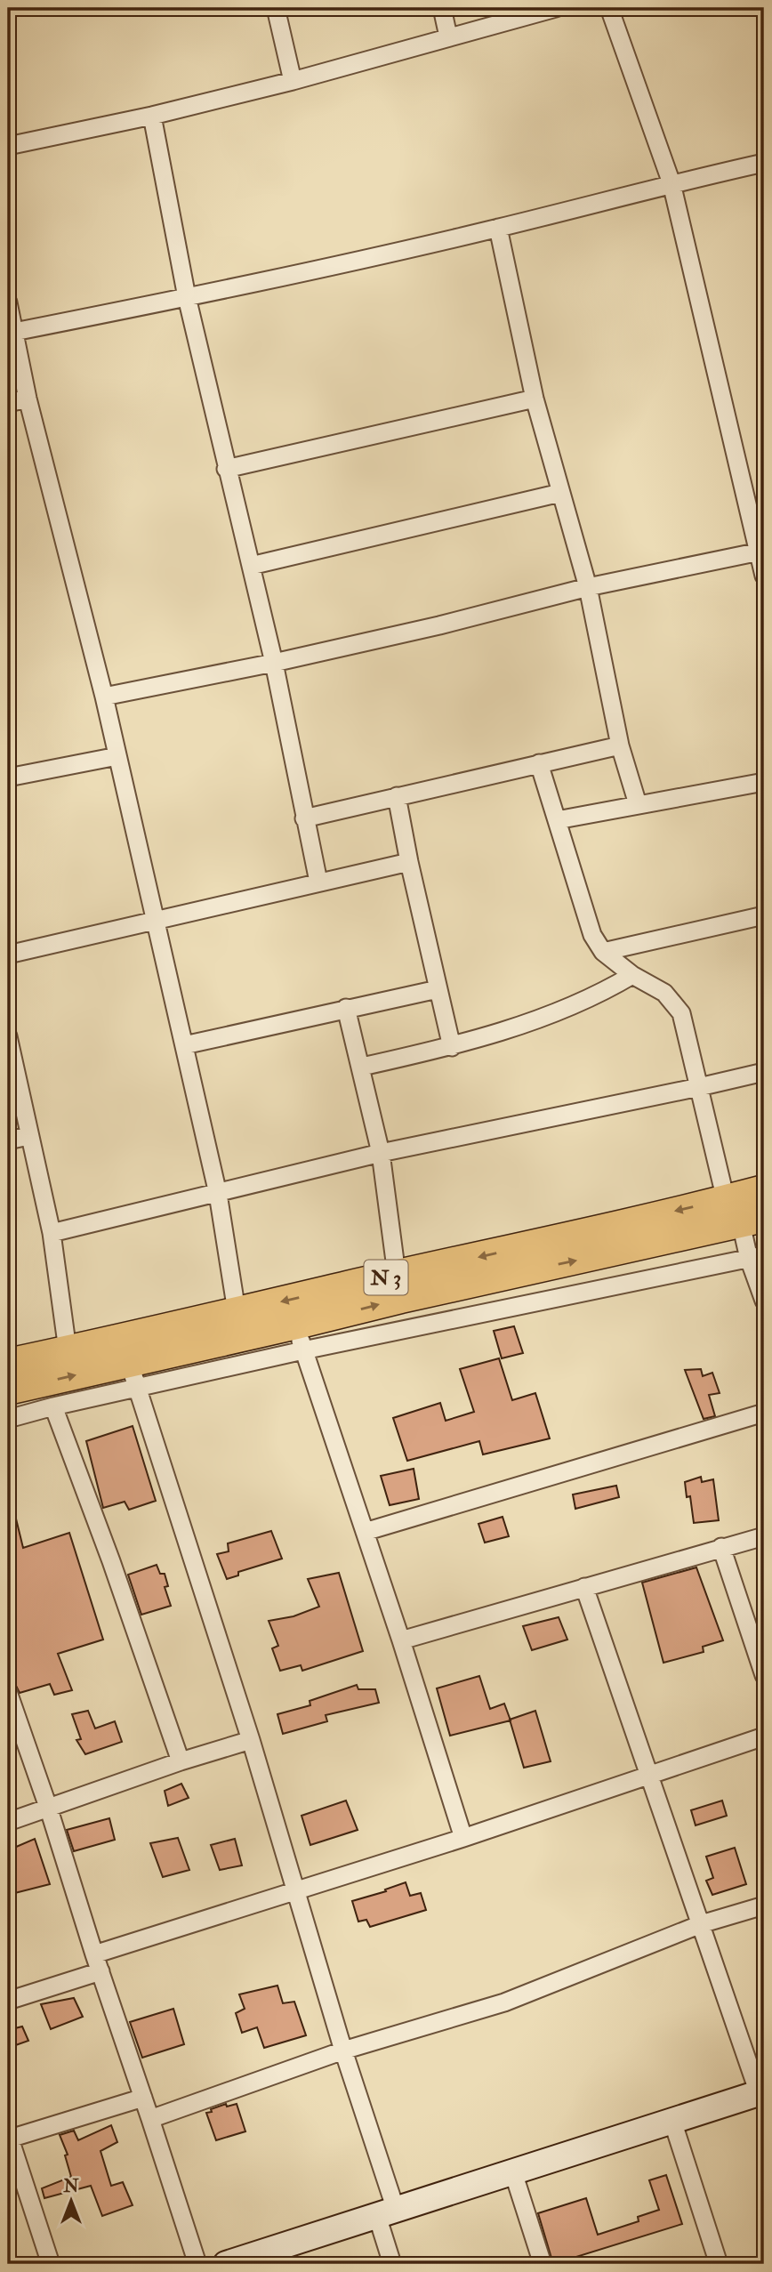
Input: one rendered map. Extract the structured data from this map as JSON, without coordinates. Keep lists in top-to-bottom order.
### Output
{
  "streets": {
    "main road": ["N 3"]
  },
  "north": "top"
}
